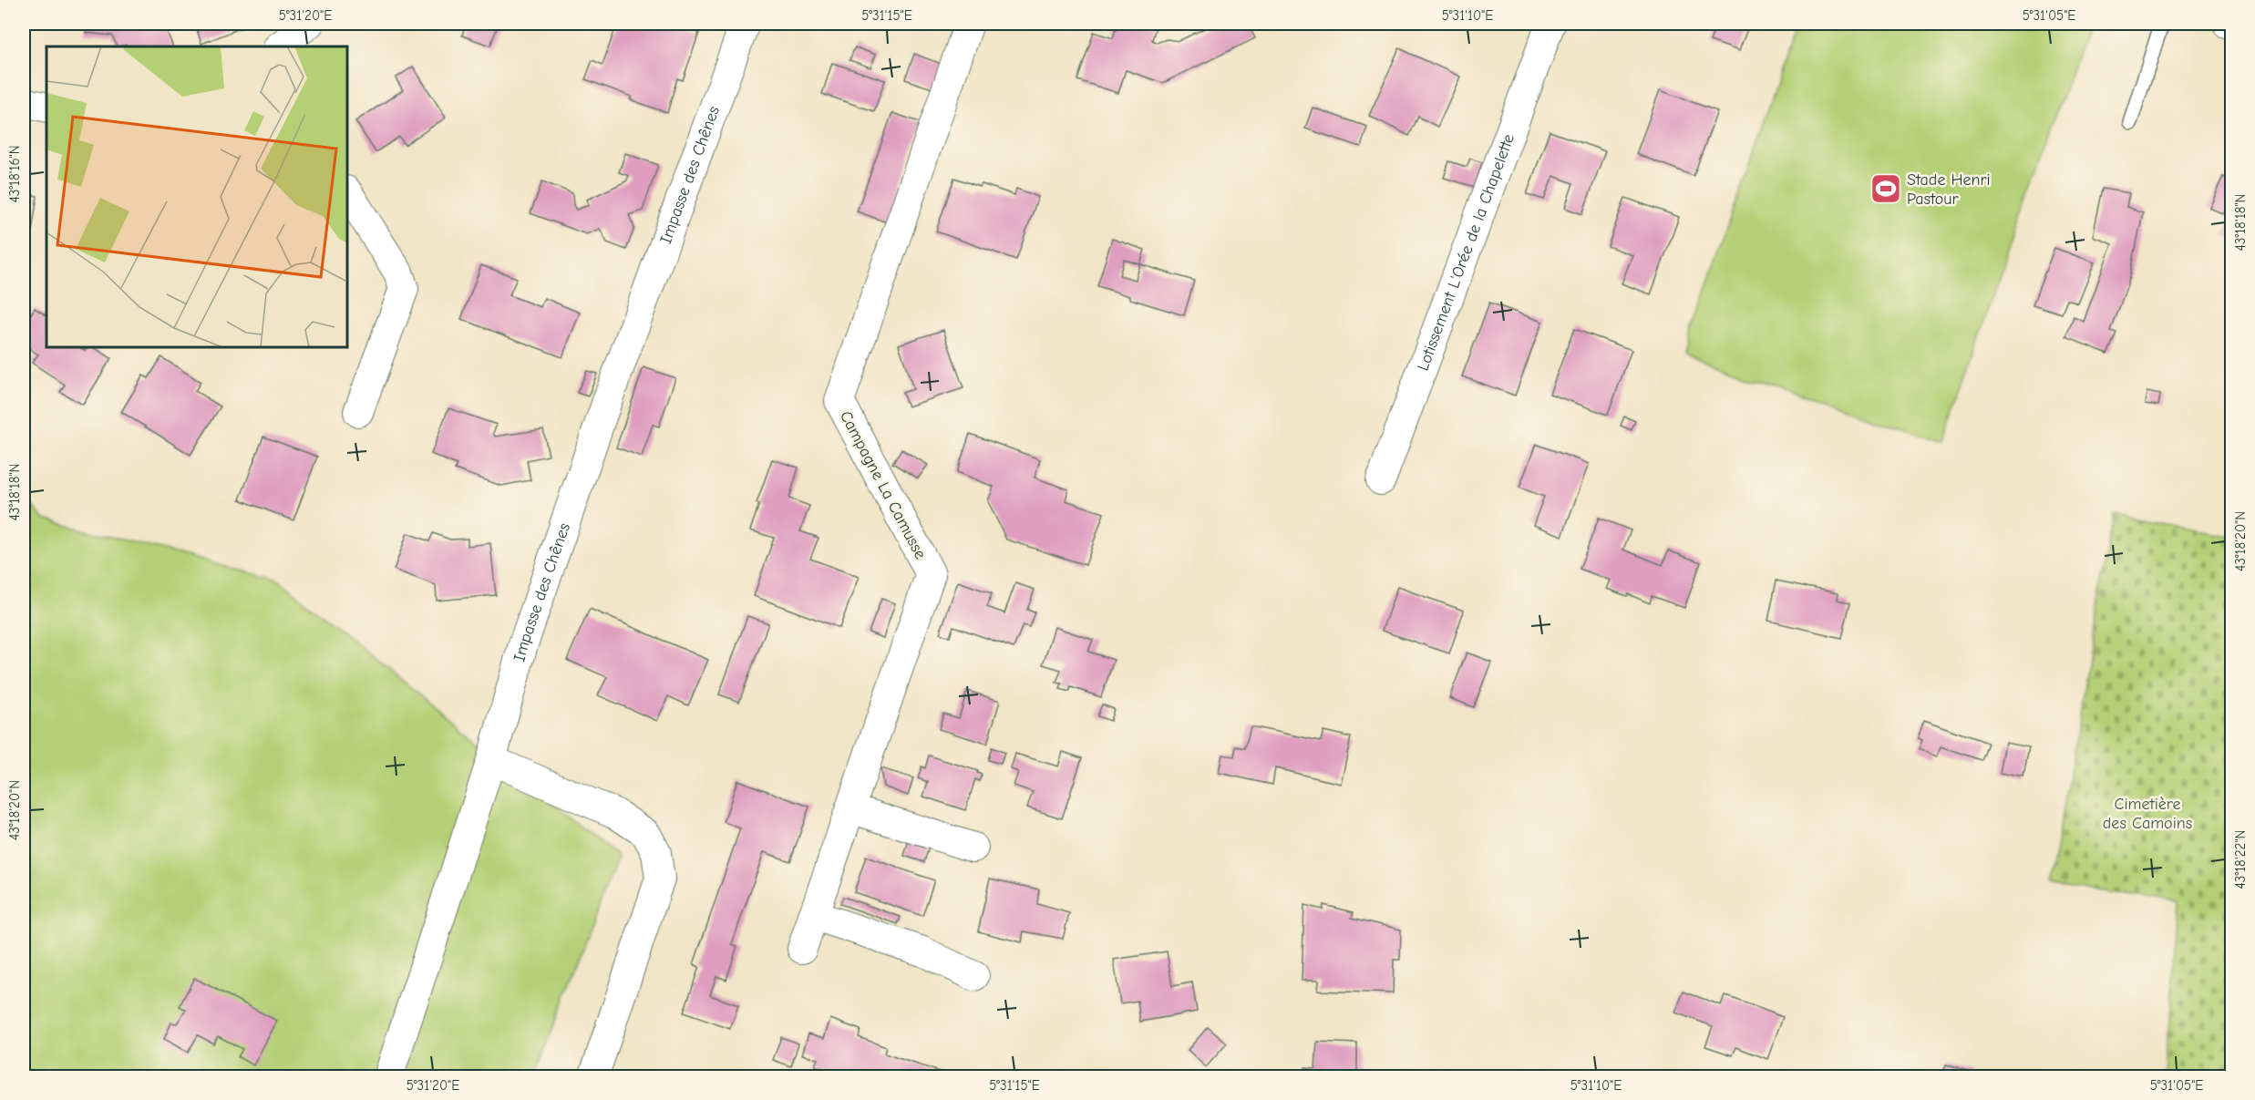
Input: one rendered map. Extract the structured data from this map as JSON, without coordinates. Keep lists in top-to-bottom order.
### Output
{
  "streets": {
    "street": ["Impasse des Chênes", "Lotissement L'Orée de la Chapelette", "Campagne La Camusse"]
  },
  "parks": ["Cimetière des Camoins"],
  "places": {
    "sports": ["Stade Henri Pastour"]
  },
  "coordinates": [
    "5°31'20\"E",
    "5°31'15\"E",
    "5°31'10\"E",
    "5°31'05\"E",
    "43°18'16\"N",
    "43°18'18\"N",
    "43°18'20\"N",
    "43°18'22\"N"
  ]
}
